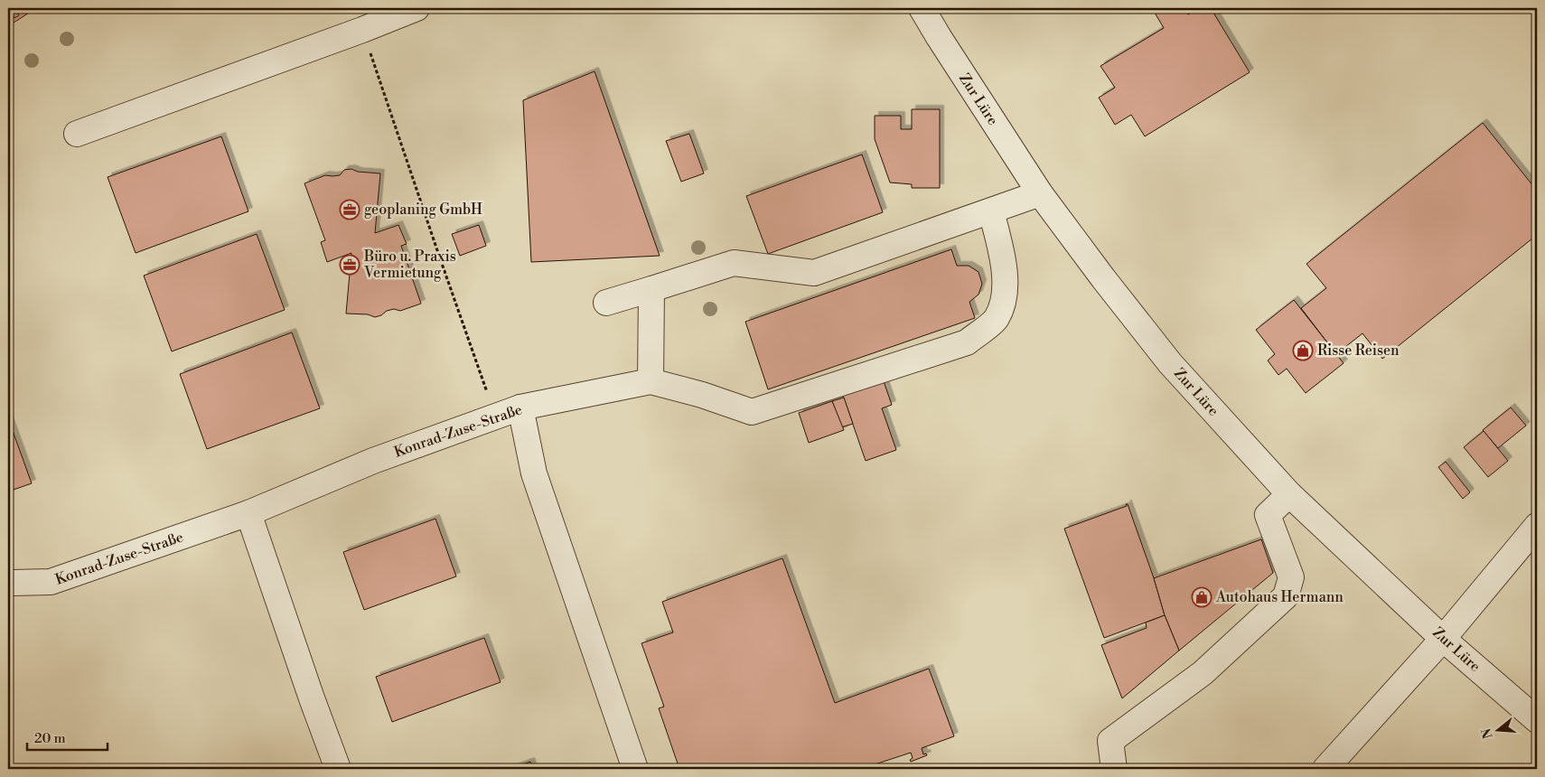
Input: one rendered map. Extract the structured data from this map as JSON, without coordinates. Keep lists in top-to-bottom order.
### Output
{
  "streets": {
    "street": ["Zur Lüre", "Konrad-Zuse-Straße"]
  },
  "places": {
    "office": ["geoplaning GmbH", "Büro u. Praxis Vermietung"],
    "shop": ["Risse Reisen", "Autohaus Hermann"]
  },
  "scale_bar": "20 m",
  "north": "left"
}
